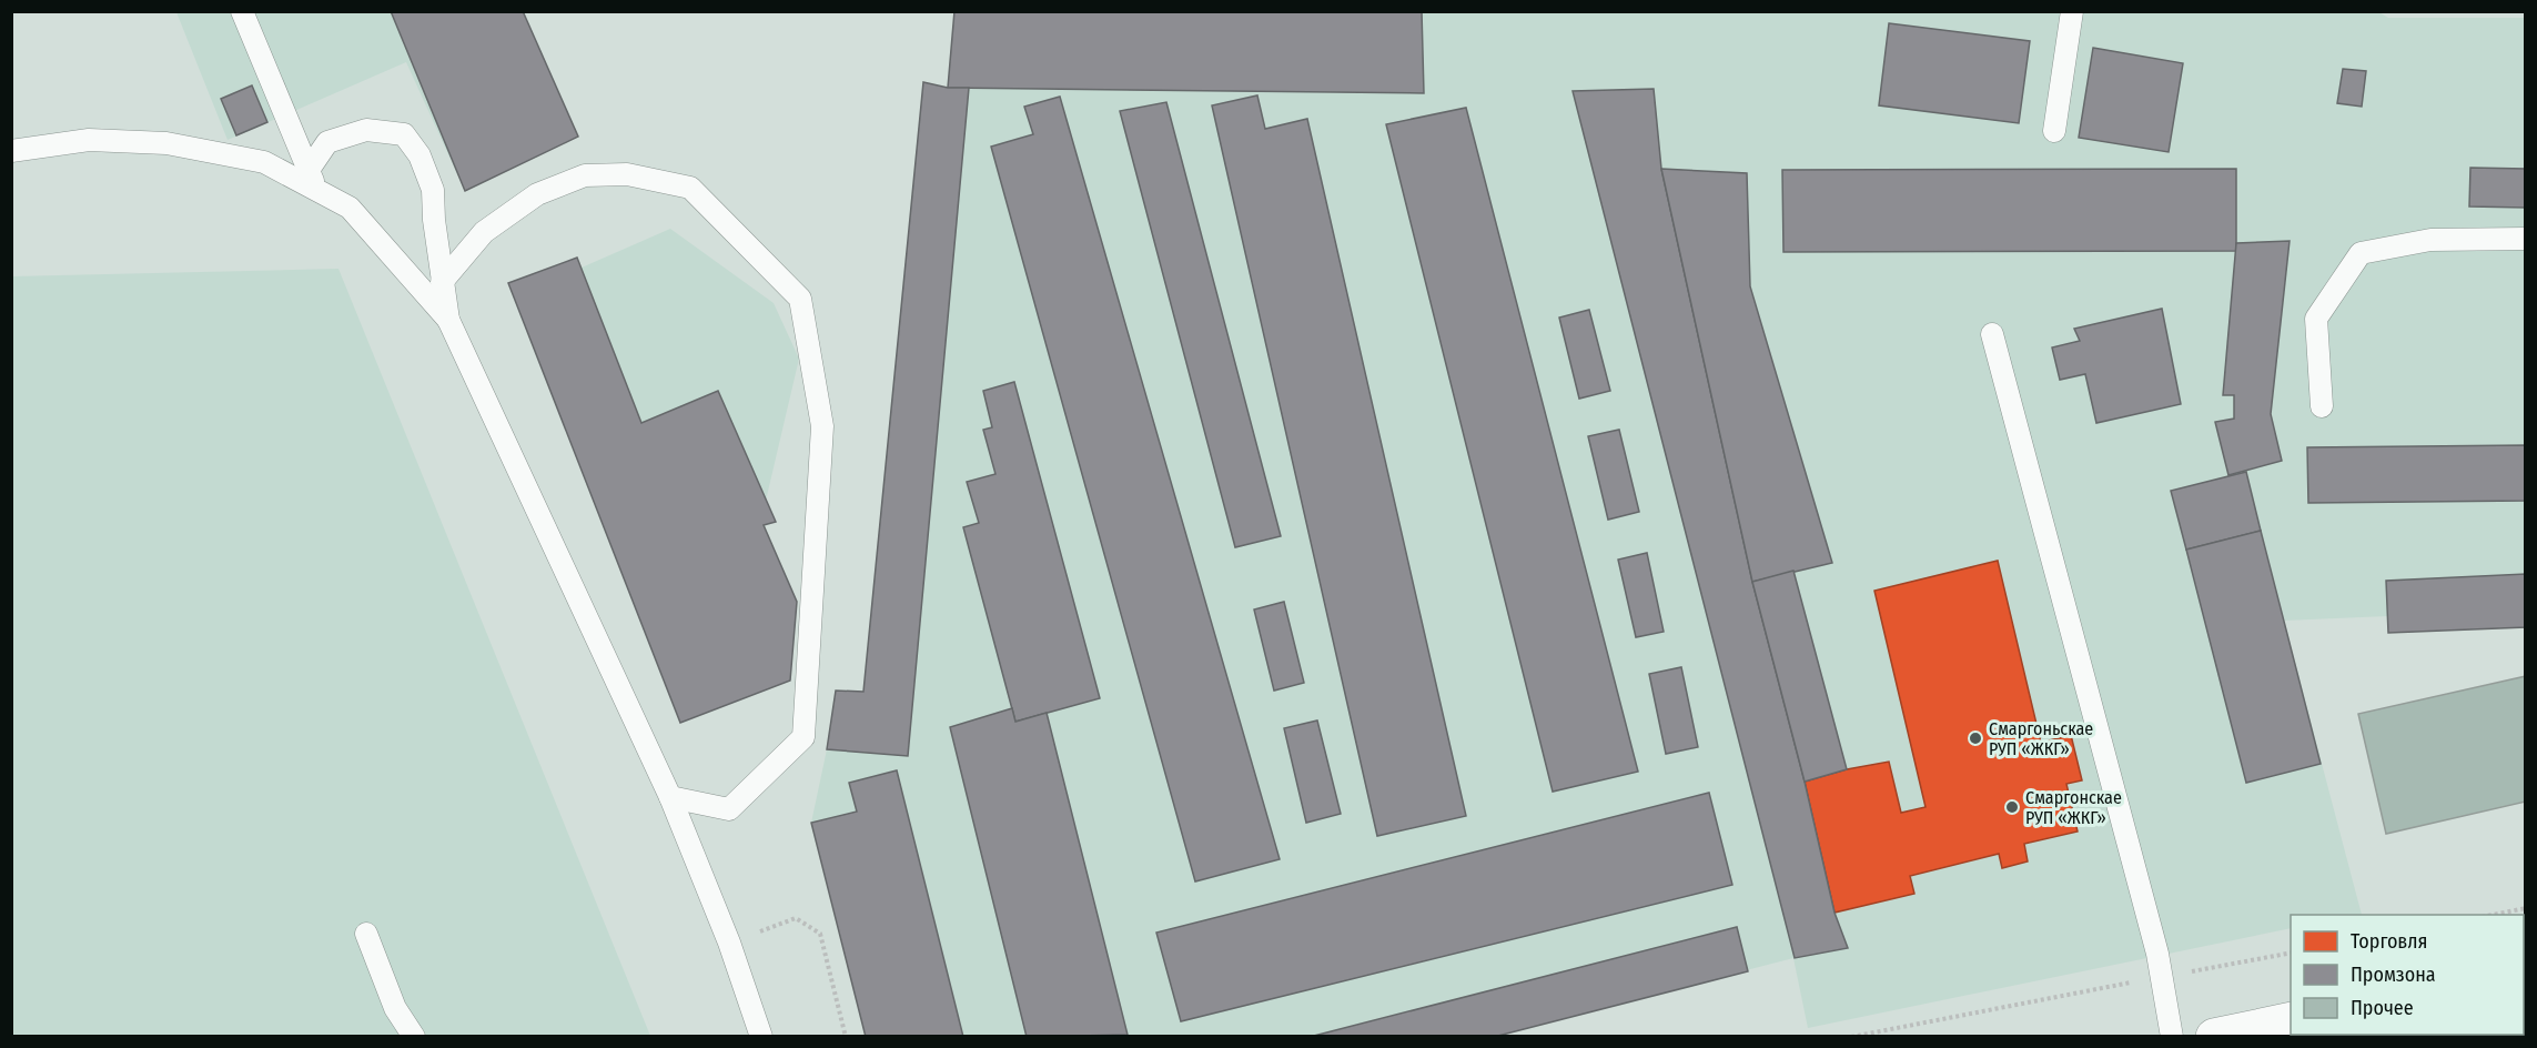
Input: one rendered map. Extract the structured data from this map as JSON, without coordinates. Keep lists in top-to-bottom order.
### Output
{
  "places": ["Смаргоньскае РУП «ЖКГ»", "Смаргонскае РУП «ЖКГ»"],
  "legend": ["Торговля", "Промзона", "Прочее"]
}
